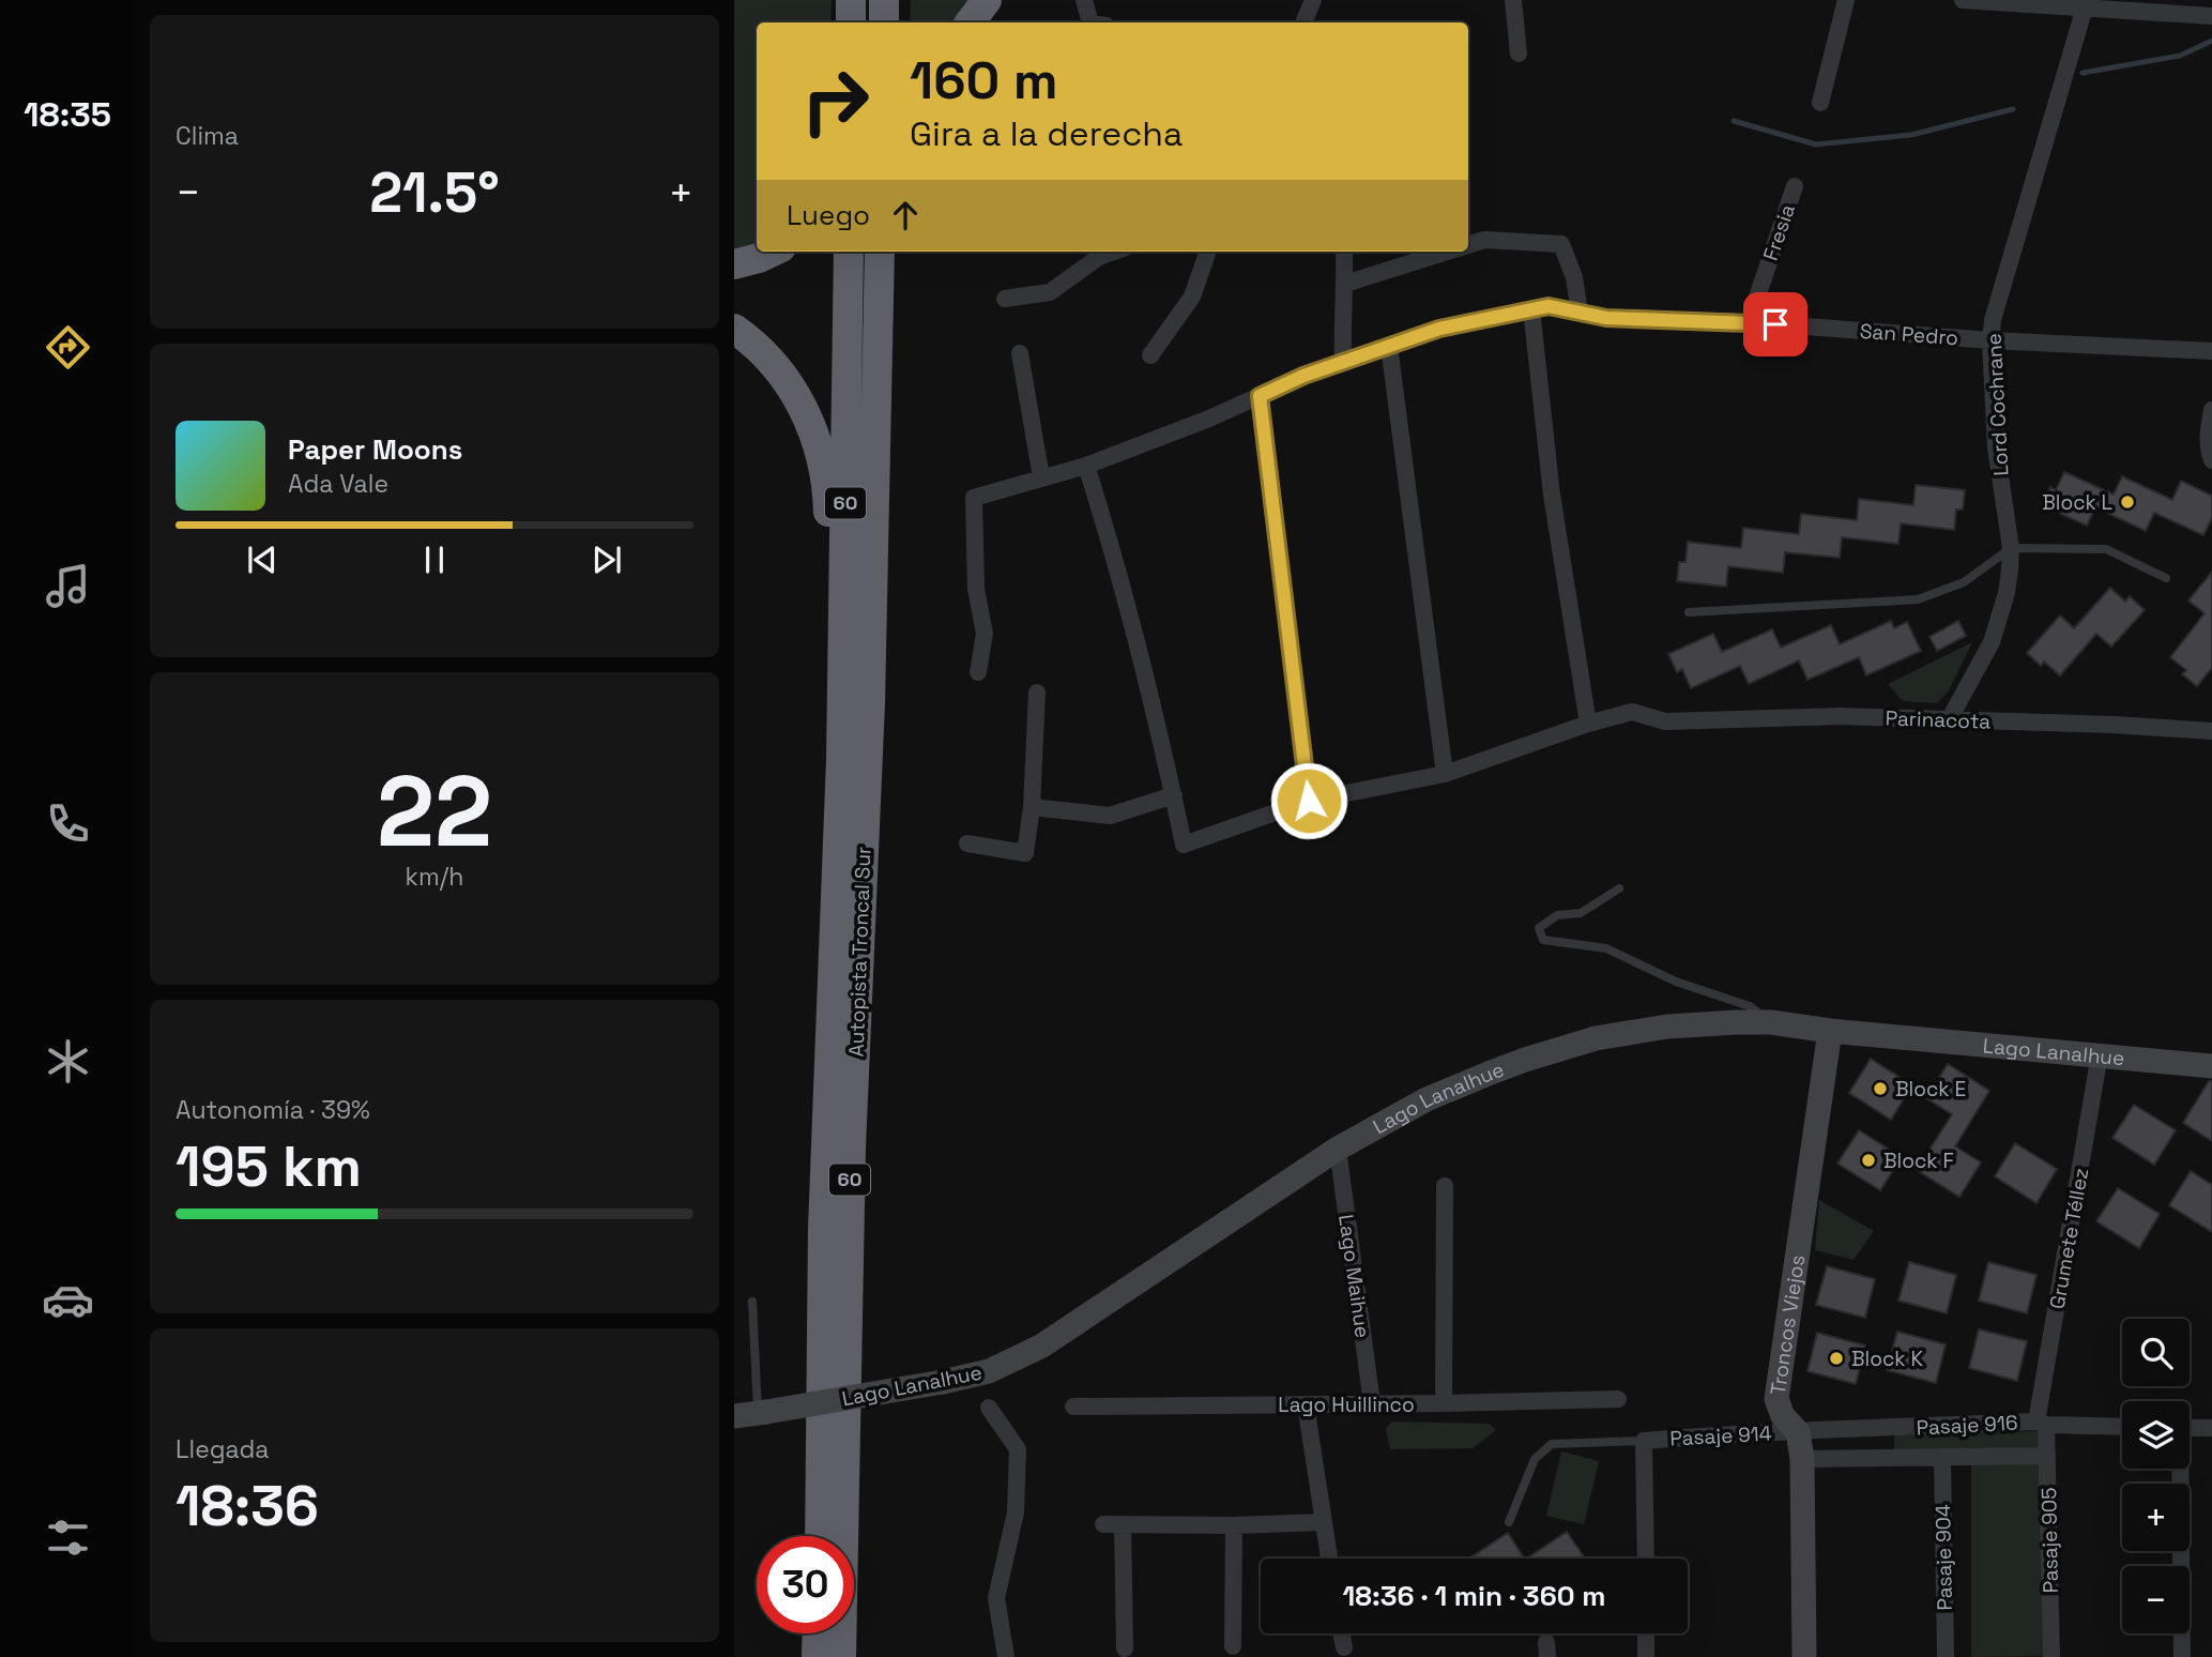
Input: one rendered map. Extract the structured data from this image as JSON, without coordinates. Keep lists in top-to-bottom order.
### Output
{
  "streets": {
    "highway": ["60", "Autopista Troncal Sur"],
    "main road": ["Lago Lanalhue", "Troncos Viejos"],
    "street": [
      "Fresia",
      "San Pedro",
      "Lord Cochrane",
      "Parinacota",
      "Grumete Téllez",
      "Lago Maihue",
      "Lago Huillinco",
      "Pasaje 916",
      "Pasaje 914",
      "Pasaje 905",
      "Pasaje 904"
    ]
  },
  "crossings": [
    ["Fresia", "San Pedro"],
    ["San Pedro", "Lord Cochrane"],
    ["Lord Cochrane", "Parinacota"],
    ["Lago Lanalhue", "Grumete Téllez"],
    ["Lago Lanalhue", "Lago Maihue"],
    ["Lago Lanalhue", "Troncos Viejos"],
    ["Grumete Téllez", "Pasaje 916"],
    ["Grumete Téllez", "Pasaje 905"],
    ["Lago Maihue", "Lago Huillinco"],
    ["Troncos Viejos", "Pasaje 916"],
    ["Troncos Viejos", "Pasaje 914"],
    ["Pasaje 916", "Pasaje 914"],
    ["Pasaje 916", "Pasaje 905"],
    ["Pasaje 916", "Pasaje 904"]
  ],
  "places": [
    "Block L",
    "Block E",
    "Block F",
    "Block K"
  ],
  "page": {
    "tabs": "18:35",
    "tile": [
      "Clima",
      ["22", "km/h"],
      ["Autonomía · 39%", "195 km"],
      ["Llegada", "18:36"]
    ],
    "turn": ["160 m", "Gira a la derecha"],
    "heat": ["−", "21.5°", "+"],
    "then": "Luego",
    "song": ["Paper Moons", "Ada Vale"],
    "map_buttons": ["+", "−"],
    "limit": "30",
    "trip": "18:36 · 1 min · 360 m"
  }
}
